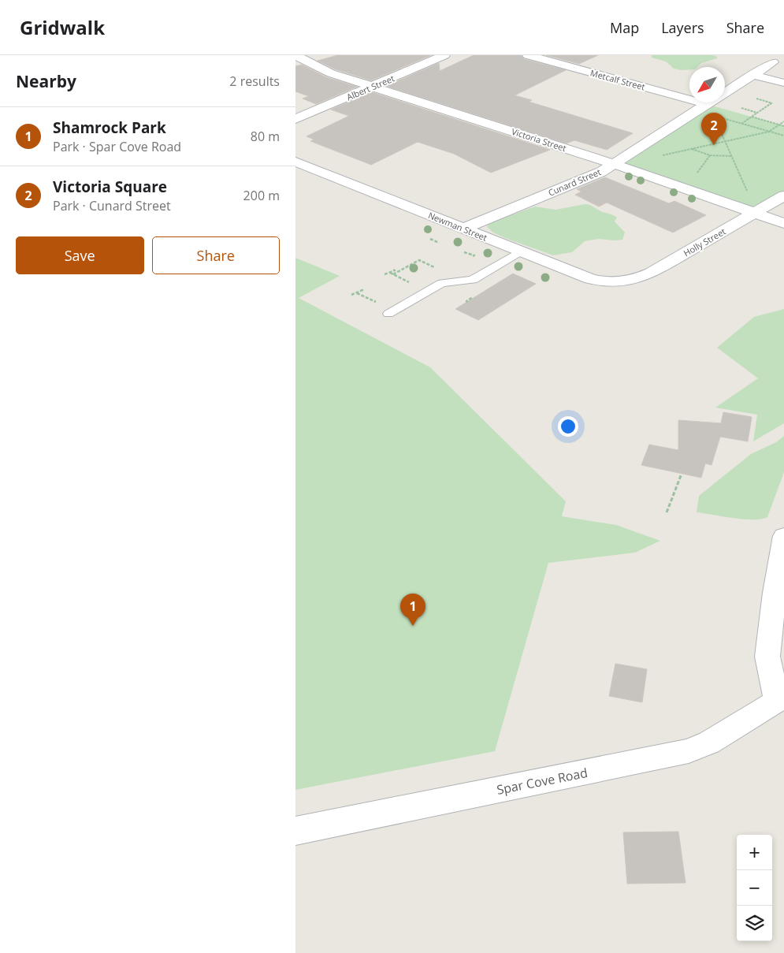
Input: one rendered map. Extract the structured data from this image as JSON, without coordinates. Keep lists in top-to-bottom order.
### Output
{
  "streets": {
    "street": [
      "Metcalf Street",
      "Albert Street",
      "Victoria Street",
      "Cunard Street",
      "Newman Street",
      "Holly Street",
      "Spar Cove Road"
    ]
  },
  "crossings": [
    ["Albert Street", "Victoria Street"],
    ["Victoria Street", "Cunard Street"],
    ["Victoria Street", "Holly Street"],
    ["Cunard Street", "Newman Street"],
    ["Newman Street", "Holly Street"]
  ],
  "north": "bottom left",
  "page": {
    "header": "Gridwalk",
    "nav": ["Map", "Layers", "Share"],
    "heading": ["Nearby", "2 results"],
    "list": [
      {
        "mark": "1",
        "name": "Shamrock Park",
        "note": "Park · Spar Cove Road",
        "value": "80 m"
      },
      {
        "mark": "2",
        "name": "Victoria Square",
        "note": "Park · Cunard Street",
        "value": "200 m"
      }
    ],
    "pins": ["2", "1"],
    "buttons": ["Save", "Share"],
    "map_buttons": ["+", "−"]
  }
}
